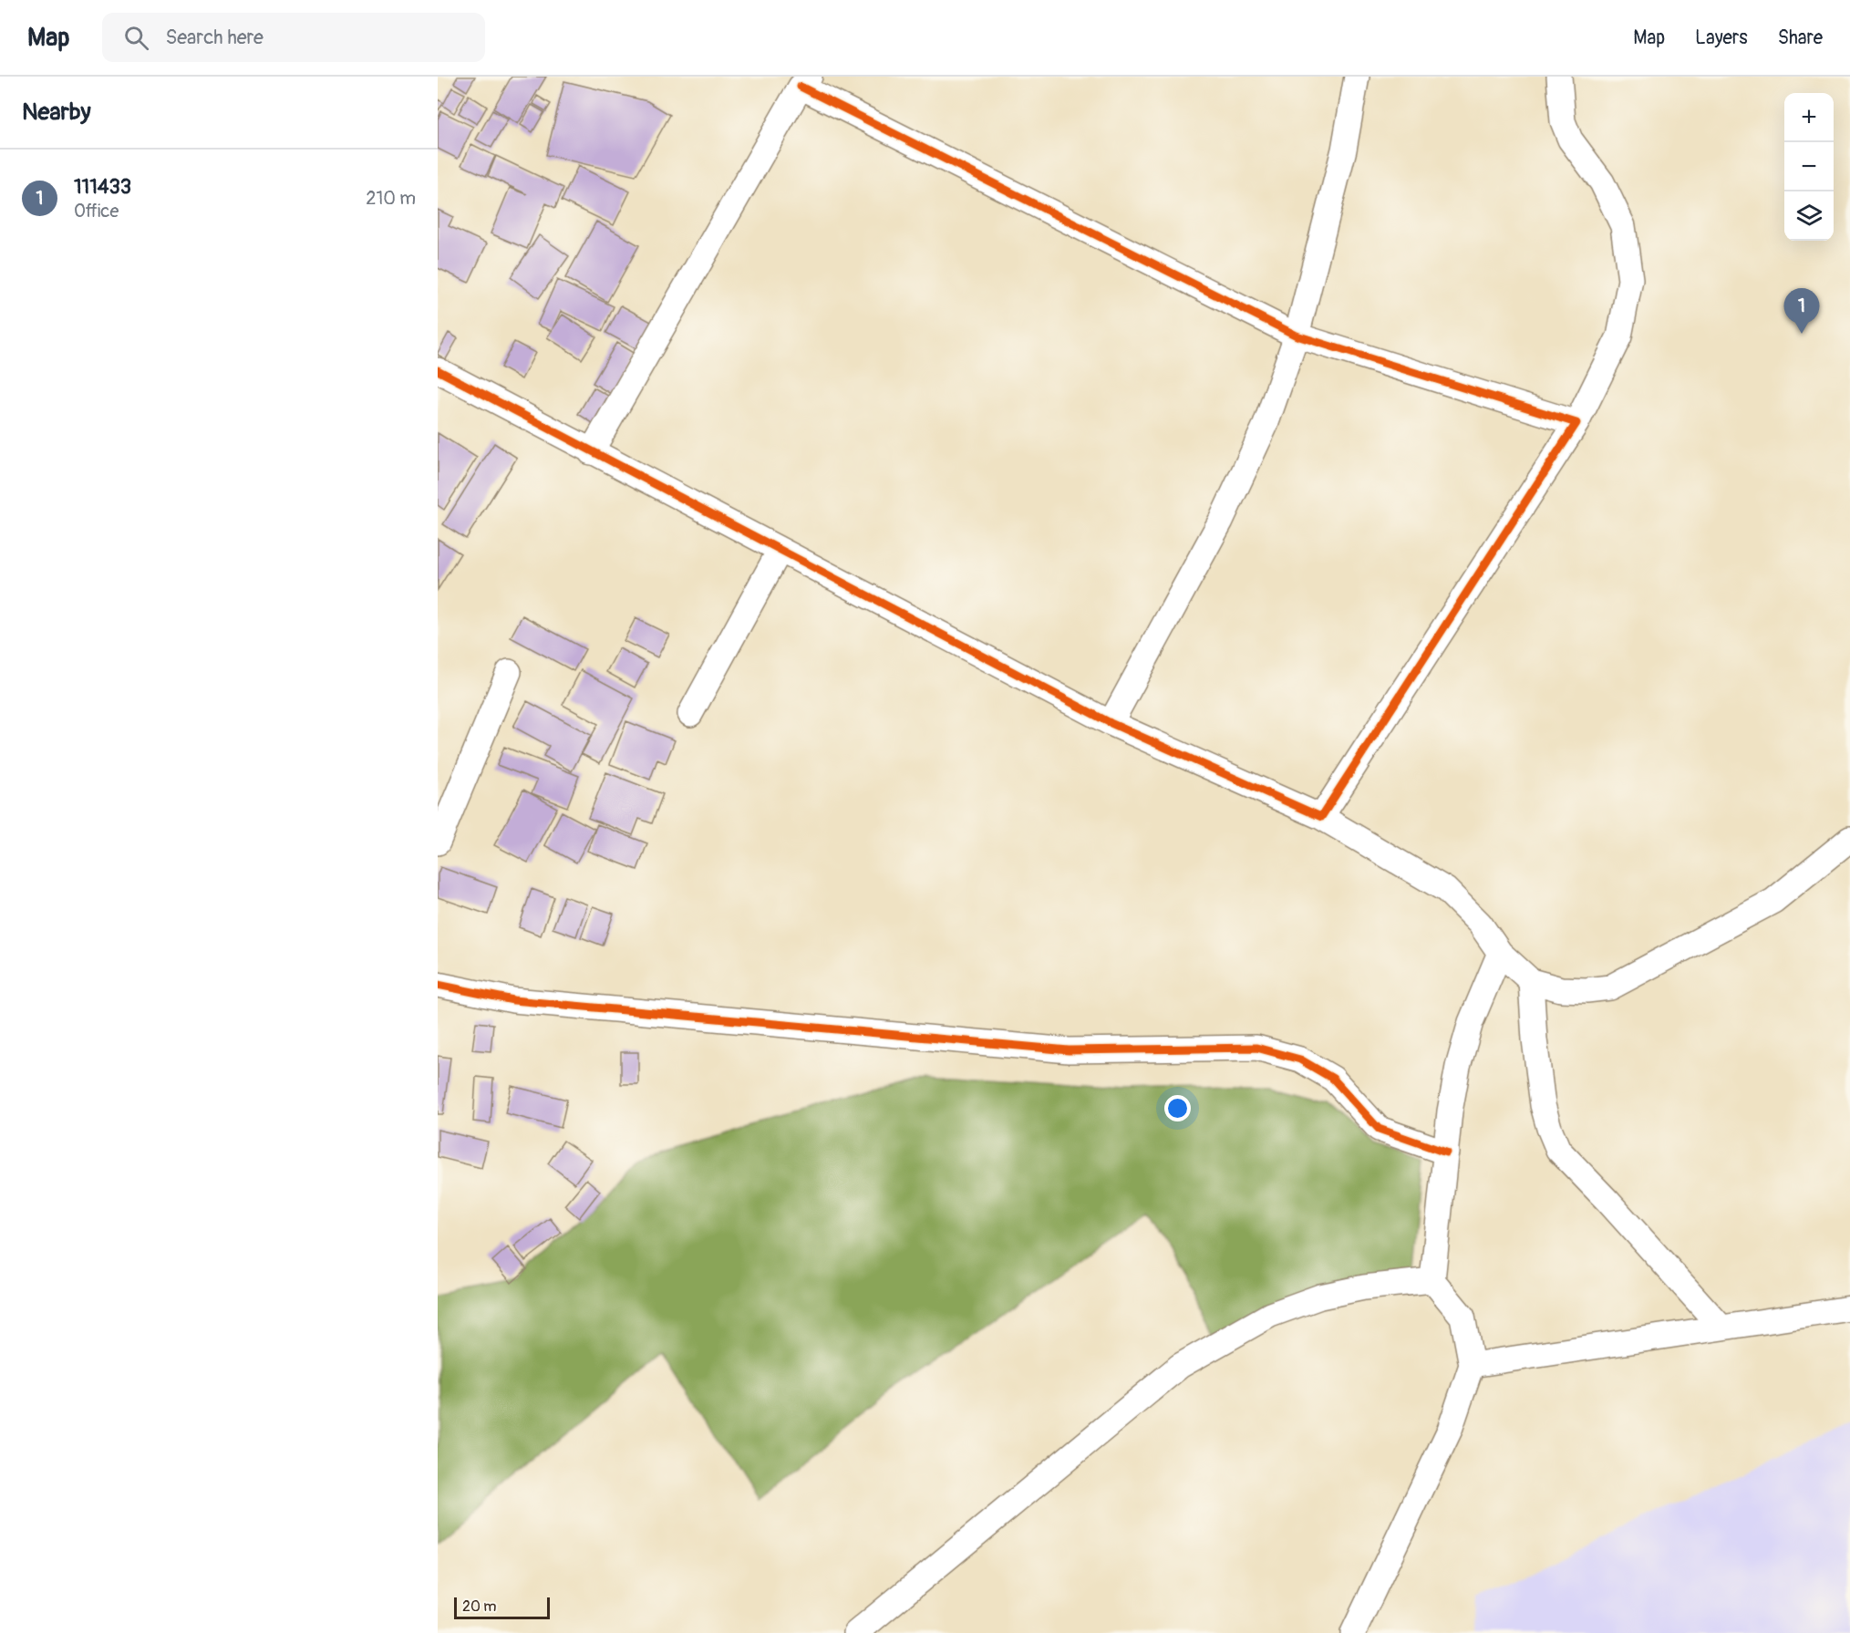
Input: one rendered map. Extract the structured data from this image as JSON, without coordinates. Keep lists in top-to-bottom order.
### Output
{
  "scale_bar": "20 m",
  "page": {
    "header": "Map",
    "search": "Search here",
    "nav": ["Map", "Layers", "Share"],
    "heading": "Nearby",
    "map_buttons": ["+", "−"],
    "list": [
      {
        "mark": "1",
        "name": "111433",
        "note": "Office",
        "value": "210 m"
      }
    ],
    "pins": "1",
    "scale": "20 m"
  }
}
